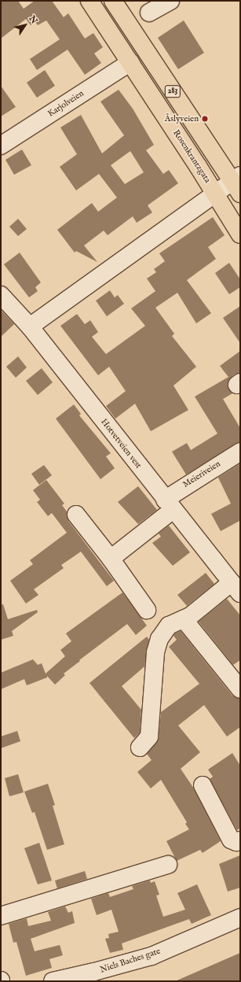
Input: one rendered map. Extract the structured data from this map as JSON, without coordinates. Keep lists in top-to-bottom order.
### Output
{
  "streets": {
    "main road": ["283", "Rosenkrantzgata"],
    "street": [
      "Karjolveien",
      "Hotvetveien vest",
      "Meieriveien",
      "Niels Baches gate"
    ]
  },
  "crossings": [
    ["Karjolveien", "Rosenkrantzgata"],
    ["Hotvetveien vest", "Meieriveien"]
  ],
  "places": ["Åslyveien"],
  "north": "top right"
}
